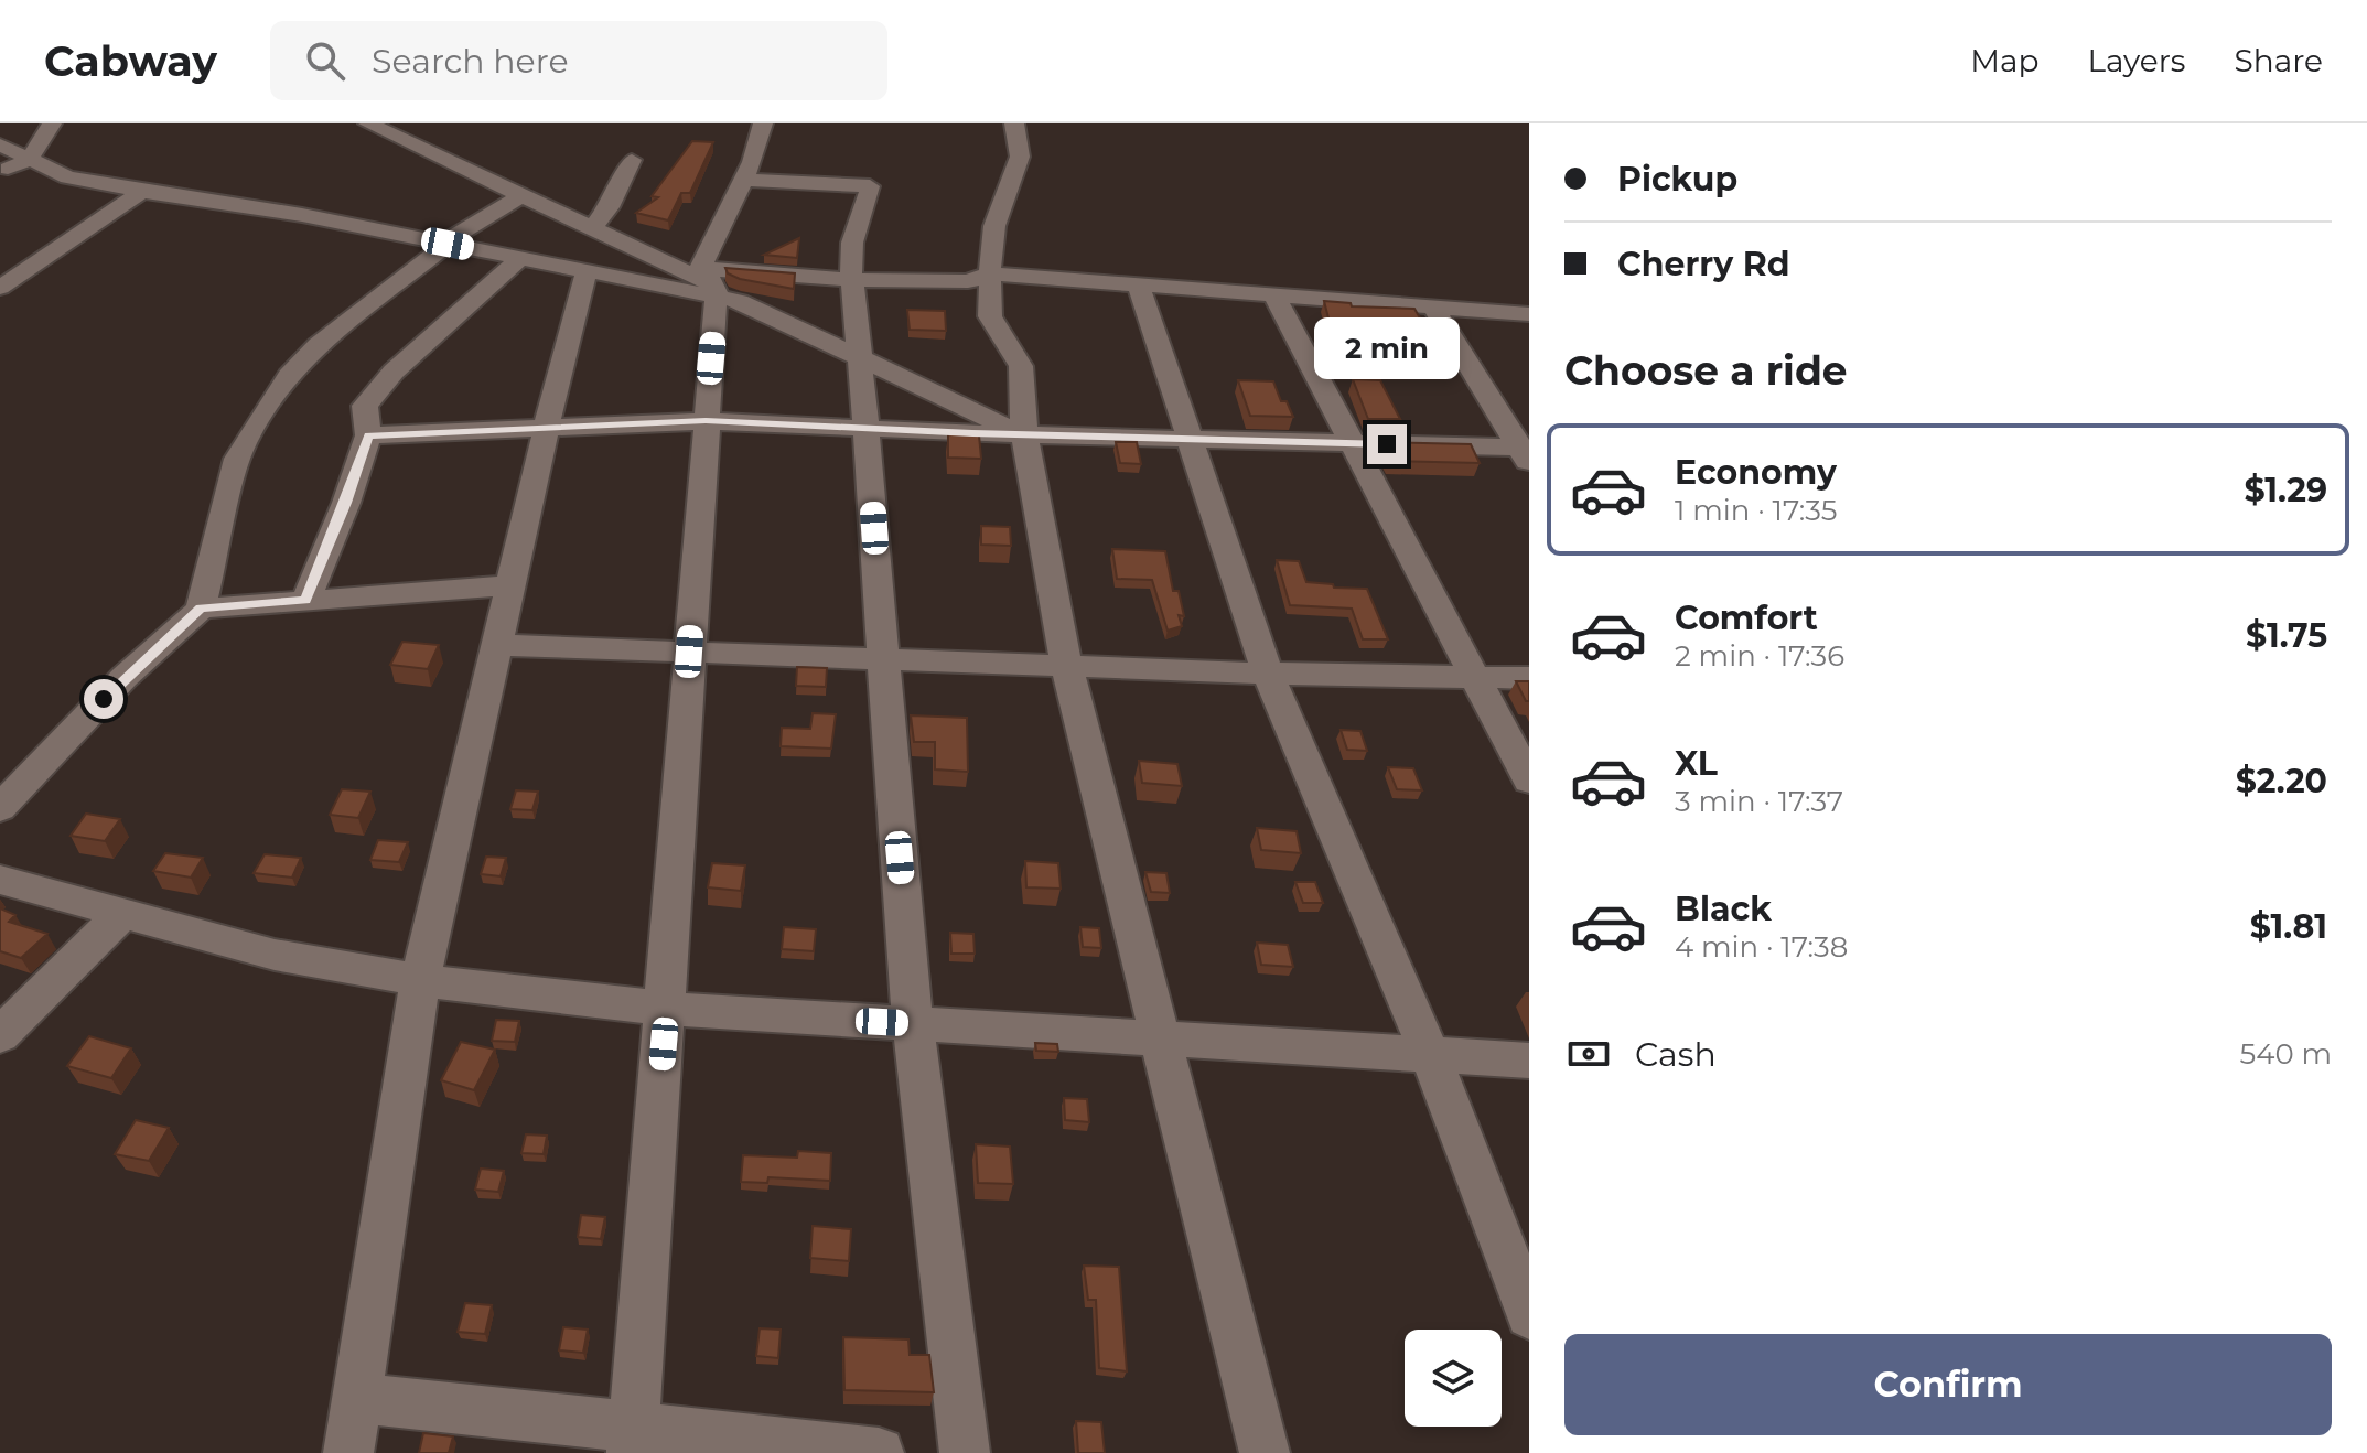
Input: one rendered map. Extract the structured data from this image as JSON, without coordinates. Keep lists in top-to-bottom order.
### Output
{
  "page": {
    "header": "Cabway",
    "search": "Search here",
    "nav": ["Map", "Layers", "Share"],
    "banner": ["Pickup", "Cherry Rd"],
    "bubble": "2 min",
    "heading": "Choose a ride",
    "list": [
      {
        "name": "Economy",
        "note": "1 min · 17:35",
        "value": "$1.29"
      },
      {
        "name": "Comfort",
        "note": "2 min · 17:36",
        "value": "$1.75"
      },
      {
        "name": "XL",
        "note": "3 min · 17:37",
        "value": "$2.20"
      },
      {
        "name": "Black",
        "note": "4 min · 17:38",
        "value": "$1.81"
      }
    ],
    "pay": ["Cash", "540 m"],
    "buttons": "Confirm"
  }
}
